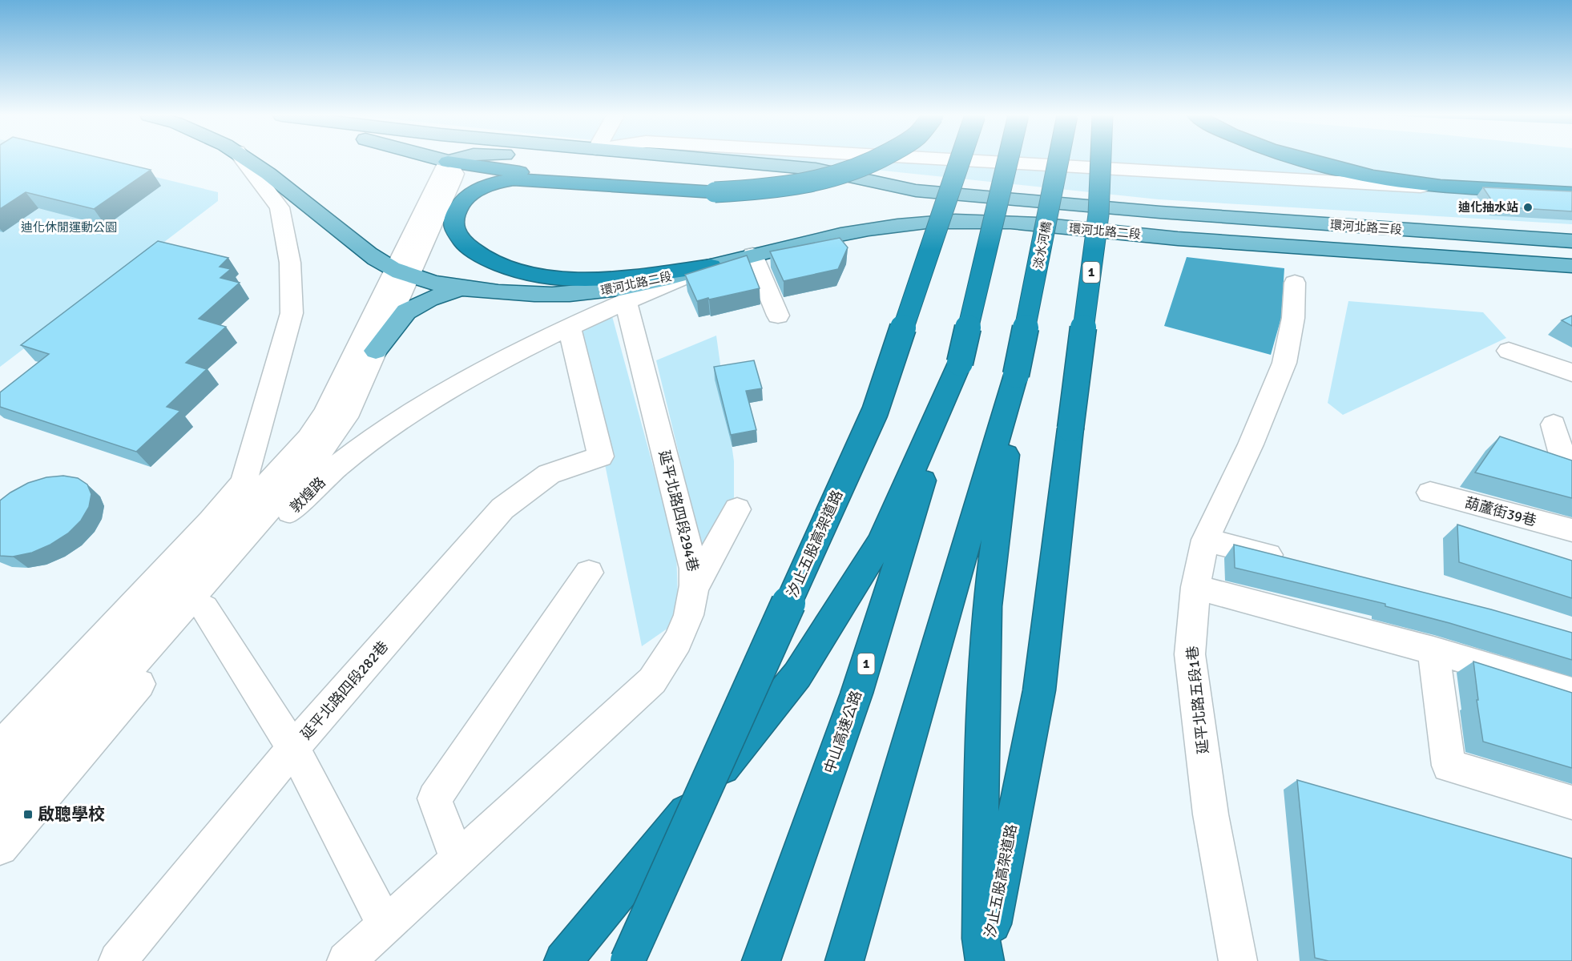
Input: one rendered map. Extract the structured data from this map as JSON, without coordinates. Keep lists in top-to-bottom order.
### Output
{
  "streets": {
    "highway": [
      "淡水河橋",
      "1",
      "汐止五股高架道路",
      "中山高速公路"
    ],
    "main road": ["環河北路三段", "環河北路二段"],
    "street": [
      "敦煌路",
      "延平北路四段294巷",
      "葫蘆街39巷",
      "延平北路四段282巷",
      "延平北路五段1巷"
    ]
  },
  "crossings": [
    ["環河北路三段", "環河北路二段"],
    ["環河北路二段", "敦煌路"],
    ["1", "中山高速公路"],
    ["敦煌路", "延平北路四段294巷"],
    ["敦煌路", "延平北路四段282巷"]
  ],
  "parks": ["迪化休閒運動公園"],
  "places": {
    "other": ["迪化抽水站"],
    "transit": ["啟聰學校"]
  }
}
